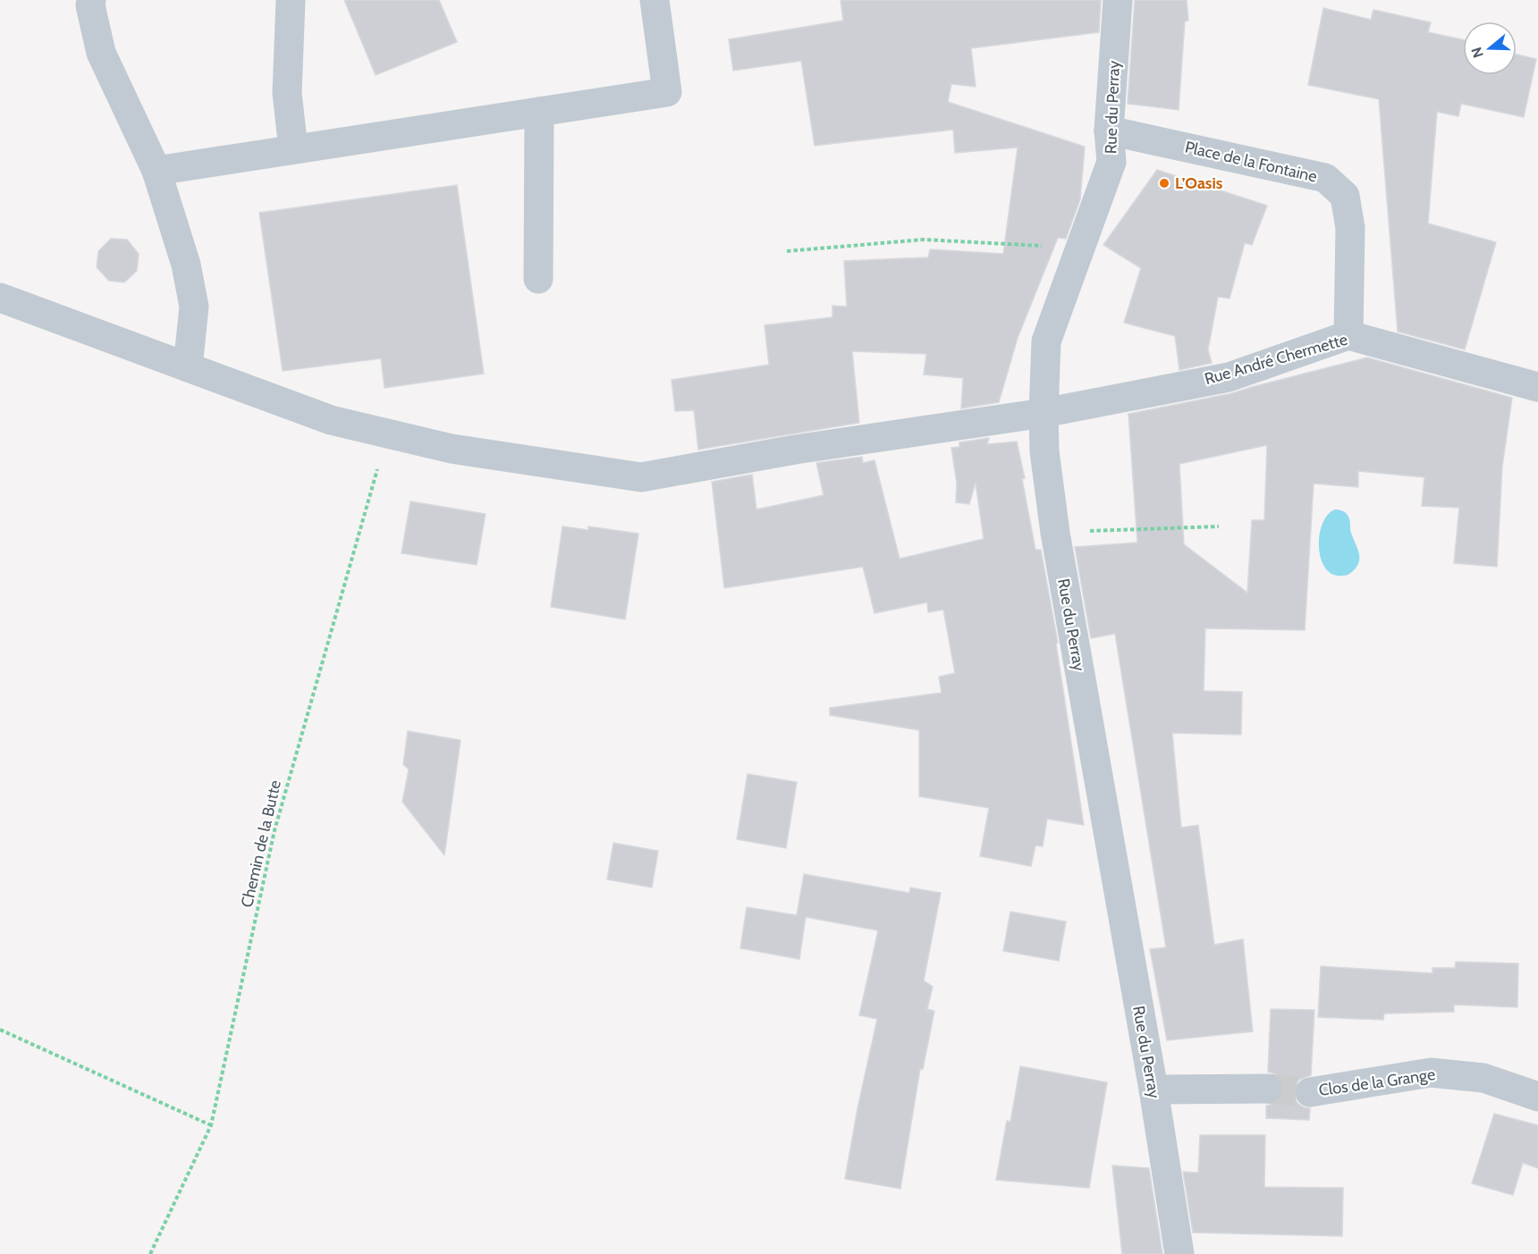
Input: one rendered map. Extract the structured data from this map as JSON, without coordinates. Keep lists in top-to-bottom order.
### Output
{
  "streets": {
    "street": [
      "Rue du Perray",
      "Place de la Fontaine",
      "Rue André Chermette",
      "Clos de la Grange"
    ],
    "path": ["Chemin de la Butte"]
  },
  "crossings": [
    ["Rue du Perray", "Place de la Fontaine"],
    ["Rue du Perray", "Rue André Chermette"],
    ["Place de la Fontaine", "Rue André Chermette"],
    ["Rue André Chermette", "Chemin de la Butte"]
  ],
  "places": ["L’Oasis"],
  "north": "left"
}
